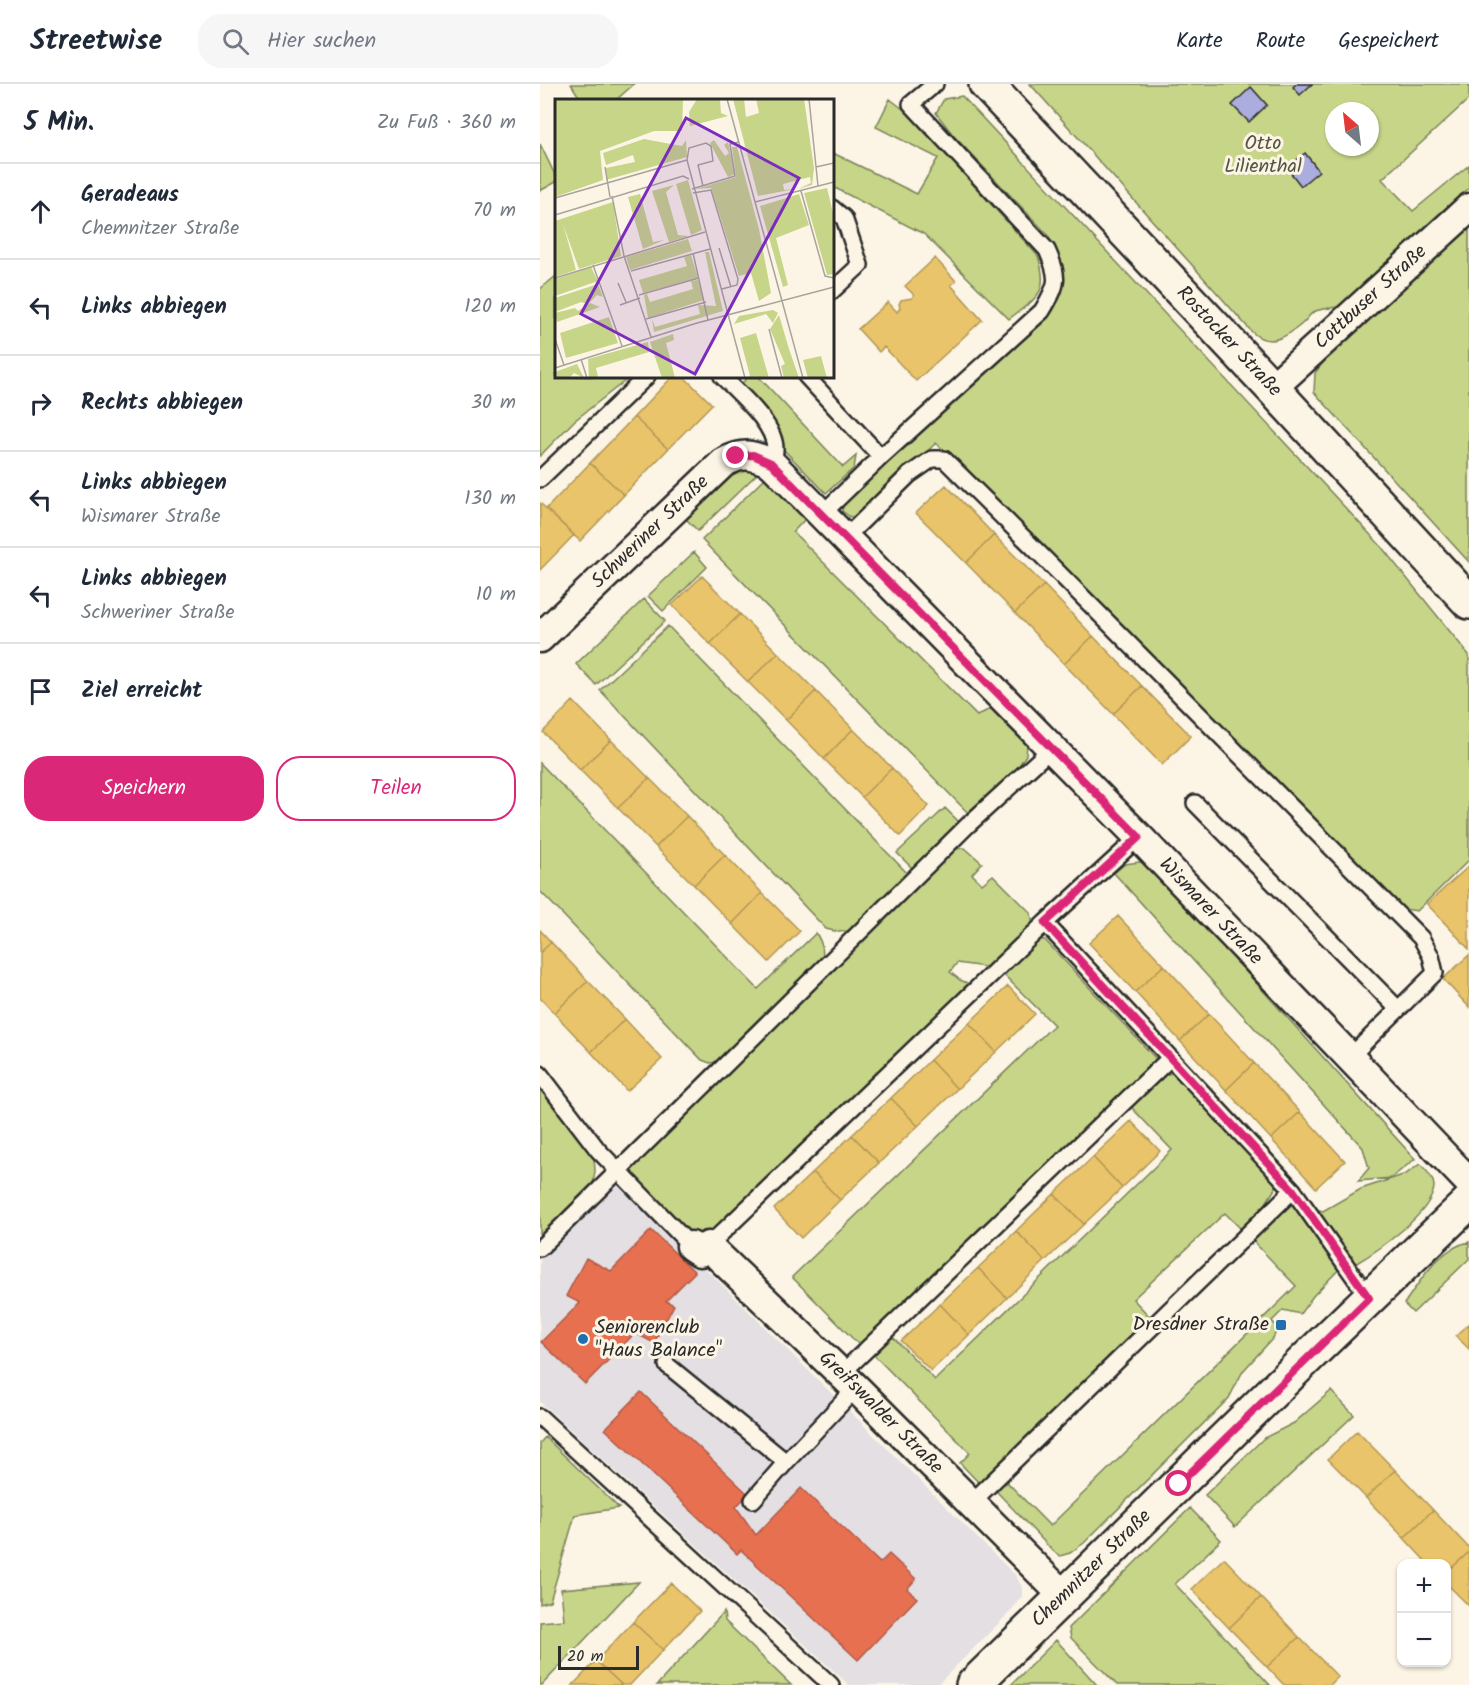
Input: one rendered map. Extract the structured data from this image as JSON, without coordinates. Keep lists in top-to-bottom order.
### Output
{
  "streets": {
    "street": [
      "Cottbuser Straße",
      "Rostocker Straße",
      "Schweriner Straße",
      "Wismarer Straße",
      "Greifswalder Straße",
      "Chemnitzer Straße"
    ]
  },
  "crossings": [
    ["Cottbuser Straße", "Rostocker Straße"],
    ["Schweriner Straße", "Wismarer Straße"],
    ["Greifswalder Straße", "Chemnitzer Straße"]
  ],
  "parks": ["Otto Lilienthal"],
  "places": {
    "transit": ["Dresdner Straße"],
    "other": ["Seniorenclub \"Haus Balance\""]
  },
  "scale_bar": "20 m",
  "north": "top left",
  "page": {
    "header": "Streetwise",
    "search": "Hier suchen",
    "nav": ["Karte", "Route", "Gespeichert"],
    "heading": ["5 Min.", "Zu Fuß · 360 m"],
    "list": [
      ["Geradeaus", "Chemnitzer Straße", "70 m"],
      ["Links abbiegen", "120 m"],
      ["Rechts abbiegen", "30 m"],
      ["Links abbiegen", "Wismarer Straße", "130 m"],
      ["Links abbiegen", "Schweriner Straße", "10 m"],
      "Ziel erreicht"
    ],
    "buttons": ["Speichern", "Teilen"],
    "map_buttons": ["+", "−"],
    "scale": "20 m"
  }
}
